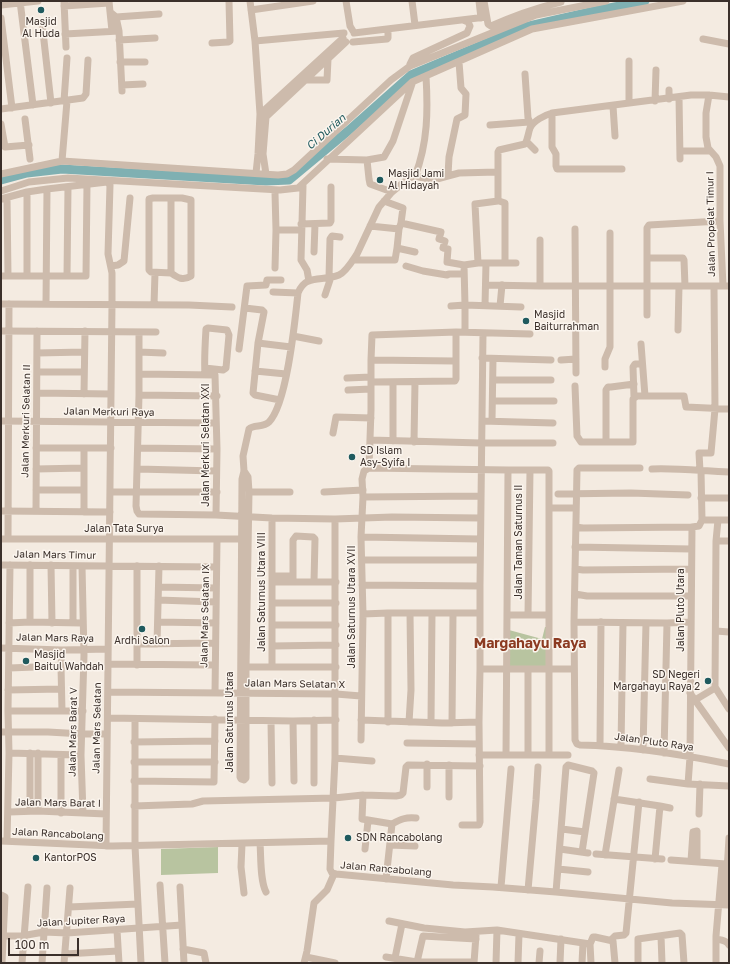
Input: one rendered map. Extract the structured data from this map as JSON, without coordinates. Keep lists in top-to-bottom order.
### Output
{
  "streets": {
    "street": [
      "Jalan Propelat Timur I",
      "Jalan Merkuri Raya",
      "Jalan Merkuri Selatan II",
      "Jalan Merkuri Selatan XXI",
      "Jalan Tata Surya",
      "Jalan Taman Saturnus II",
      "Jalan Mars Timur",
      "Jalan Saturnus Utara VIII",
      "Jalan Saturnus Utara XVII",
      "Jalan Pluto Utara",
      "Jalan Mars Selatan IX",
      "Jalan Mars Raya",
      "Jalan Mars Selatan X",
      "Jalan Saturnus Utara",
      "Jalan Mars Selatan",
      "Jalan Mars Barat V",
      "Jalan Pluto Raya",
      "Jalan Mars Barat I",
      "Jalan Rancabolang",
      "Jalan Jupiter Raya"
    ]
  },
  "crossings": [
    ["Jalan Merkuri Raya", "Jalan Merkuri Selatan II"],
    ["Jalan Merkuri Raya", "Jalan Merkuri Selatan XXI"],
    ["Jalan Merkuri Raya", "Jalan Mars Selatan"],
    ["Jalan Tata Surya", "Jalan Mars Selatan IX"],
    ["Jalan Tata Surya", "Jalan Saturnus Utara"],
    ["Jalan Tata Surya", "Jalan Mars Selatan"],
    ["Jalan Mars Timur", "Jalan Mars Selatan IX"],
    ["Jalan Mars Timur", "Jalan Mars Selatan"],
    ["Jalan Mars Timur", "Jalan Mars Barat V"],
    ["Jalan Saturnus Utara XVII", "Jalan Mars Selatan X"],
    ["Jalan Pluto Utara", "Jalan Pluto Raya"],
    ["Jalan Mars Selatan IX", "Jalan Mars Selatan X"],
    ["Jalan Mars Raya", "Jalan Mars Selatan"],
    ["Jalan Mars Raya", "Jalan Mars Barat V"],
    ["Jalan Mars Selatan X", "Jalan Saturnus Utara"],
    ["Jalan Mars Selatan X", "Jalan Mars Selatan"],
    ["Jalan Mars Selatan", "Jalan Mars Barat I"],
    ["Jalan Mars Selatan", "Jalan Rancabolang"],
    ["Jalan Mars Barat V", "Jalan Mars Barat I"]
  ],
  "districts": ["Margahayu Raya"],
  "water": ["Ci Durian"],
  "places": [
    "Masjid Al Huda",
    "Masjid Jami Al Hidayah",
    "Masjid Baiturrahman",
    "SD Islam Asy-Syifa I",
    "Ardhi Salon",
    "Masjid Baitul Wahdah",
    "SD Negeri Margahayu Raya 2",
    "SDN Rancabolang",
    "KantorPOS"
  ],
  "scale_bar": "100 m"
}
